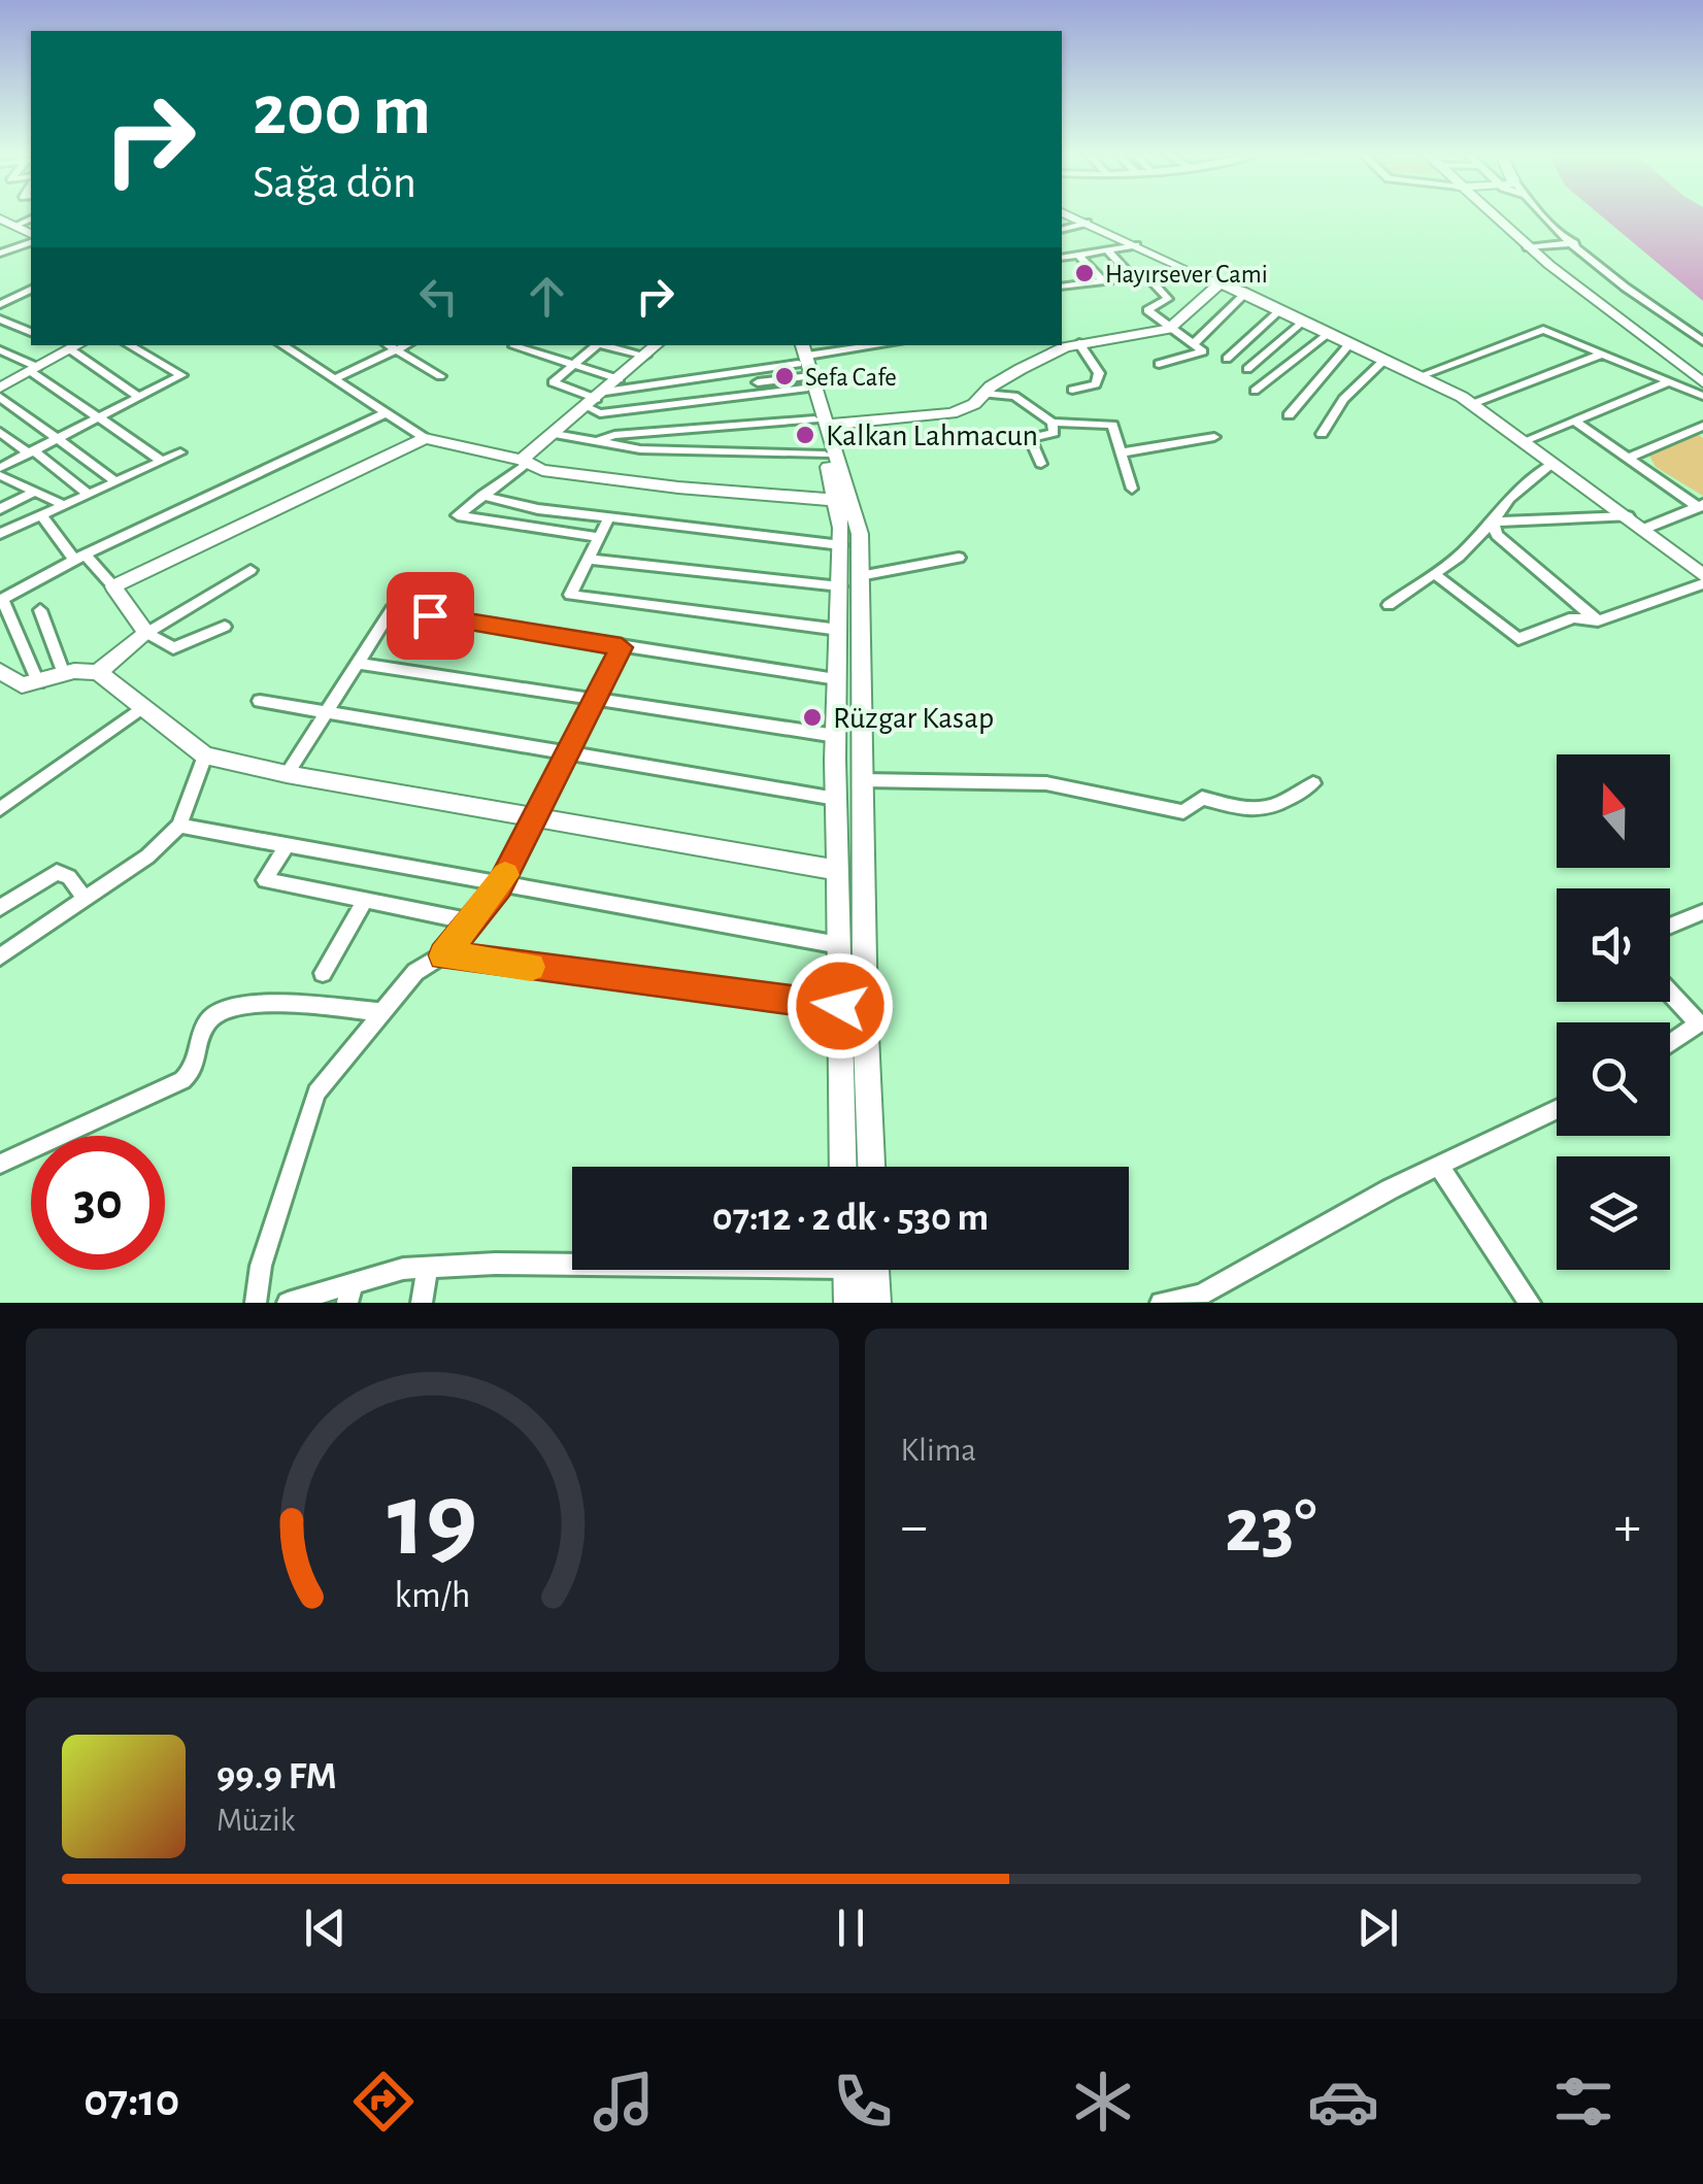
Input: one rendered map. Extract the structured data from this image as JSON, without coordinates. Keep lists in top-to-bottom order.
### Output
{
  "places": [
    "Hayırsever Cami",
    "Sefa Cafe",
    "Kalkan Lahmacun",
    "Rüzgar Kasap"
  ],
  "north": "top",
  "page": {
    "turn": ["200 m", "Sağa dön"],
    "limit": "30",
    "trip": "07:12 · 2 dk · 530 m",
    "tile": "Klima",
    "heat": ["−", "23°", "+"],
    "song": ["99.9 FM", "Müzik"],
    "tabs": "07:10",
    "gauge": ["19", "km/h"]
  }
}
